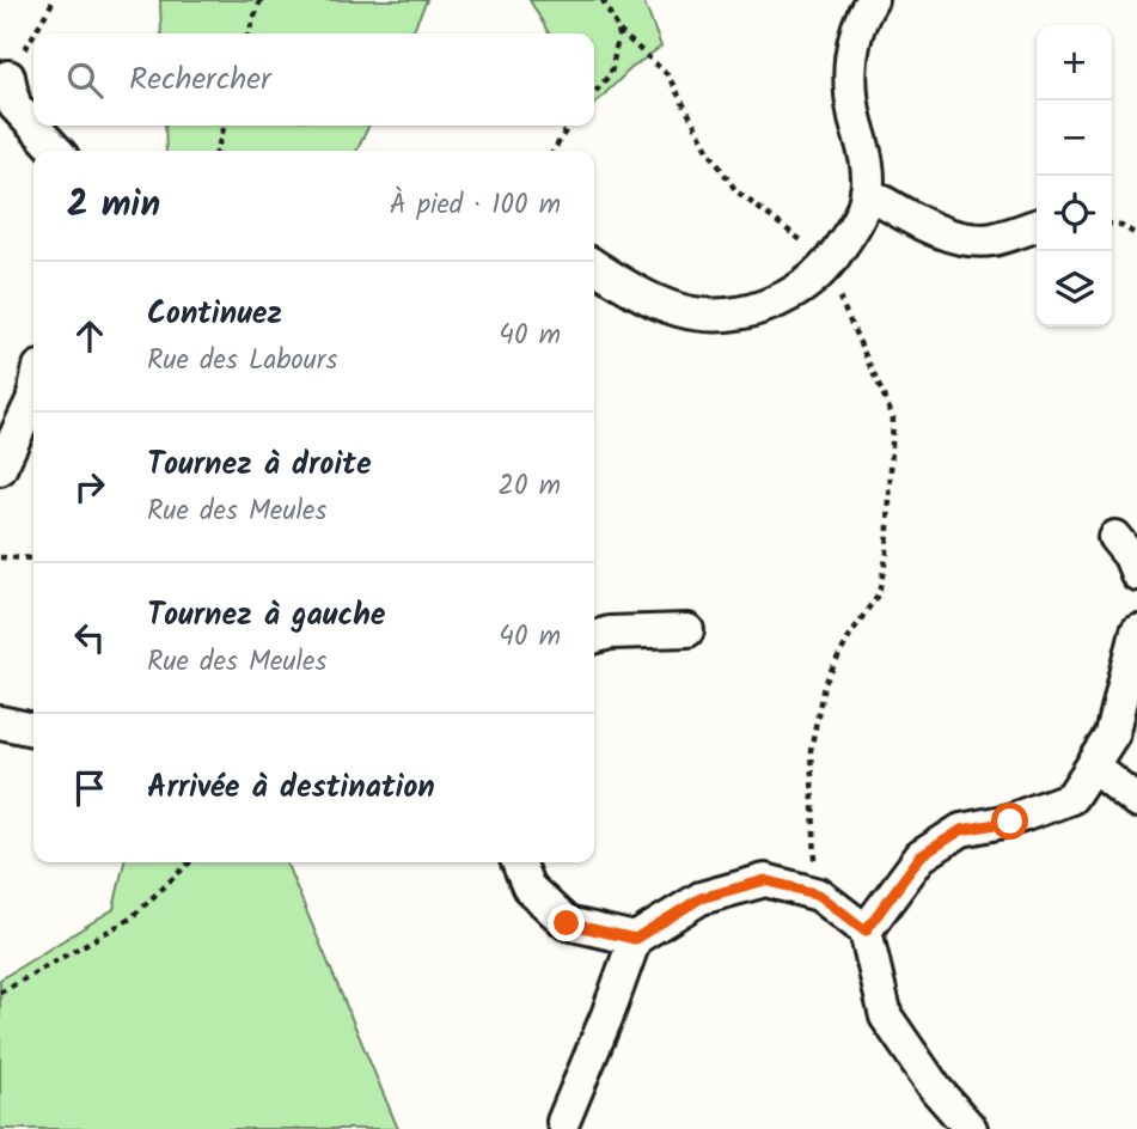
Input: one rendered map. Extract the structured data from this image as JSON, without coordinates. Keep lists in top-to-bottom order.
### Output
{
  "page": {
    "map_buttons": ["+", "−"],
    "search": "Rechercher",
    "heading": ["2 min", "À pied · 100 m"],
    "list": [
      ["Continuez", "Rue des Labours", "40 m"],
      ["Tournez à droite", "Rue des Meules", "20 m"],
      ["Tournez à gauche", "Rue des Meules", "40 m"],
      "Arrivée à destination"
    ]
  }
}
